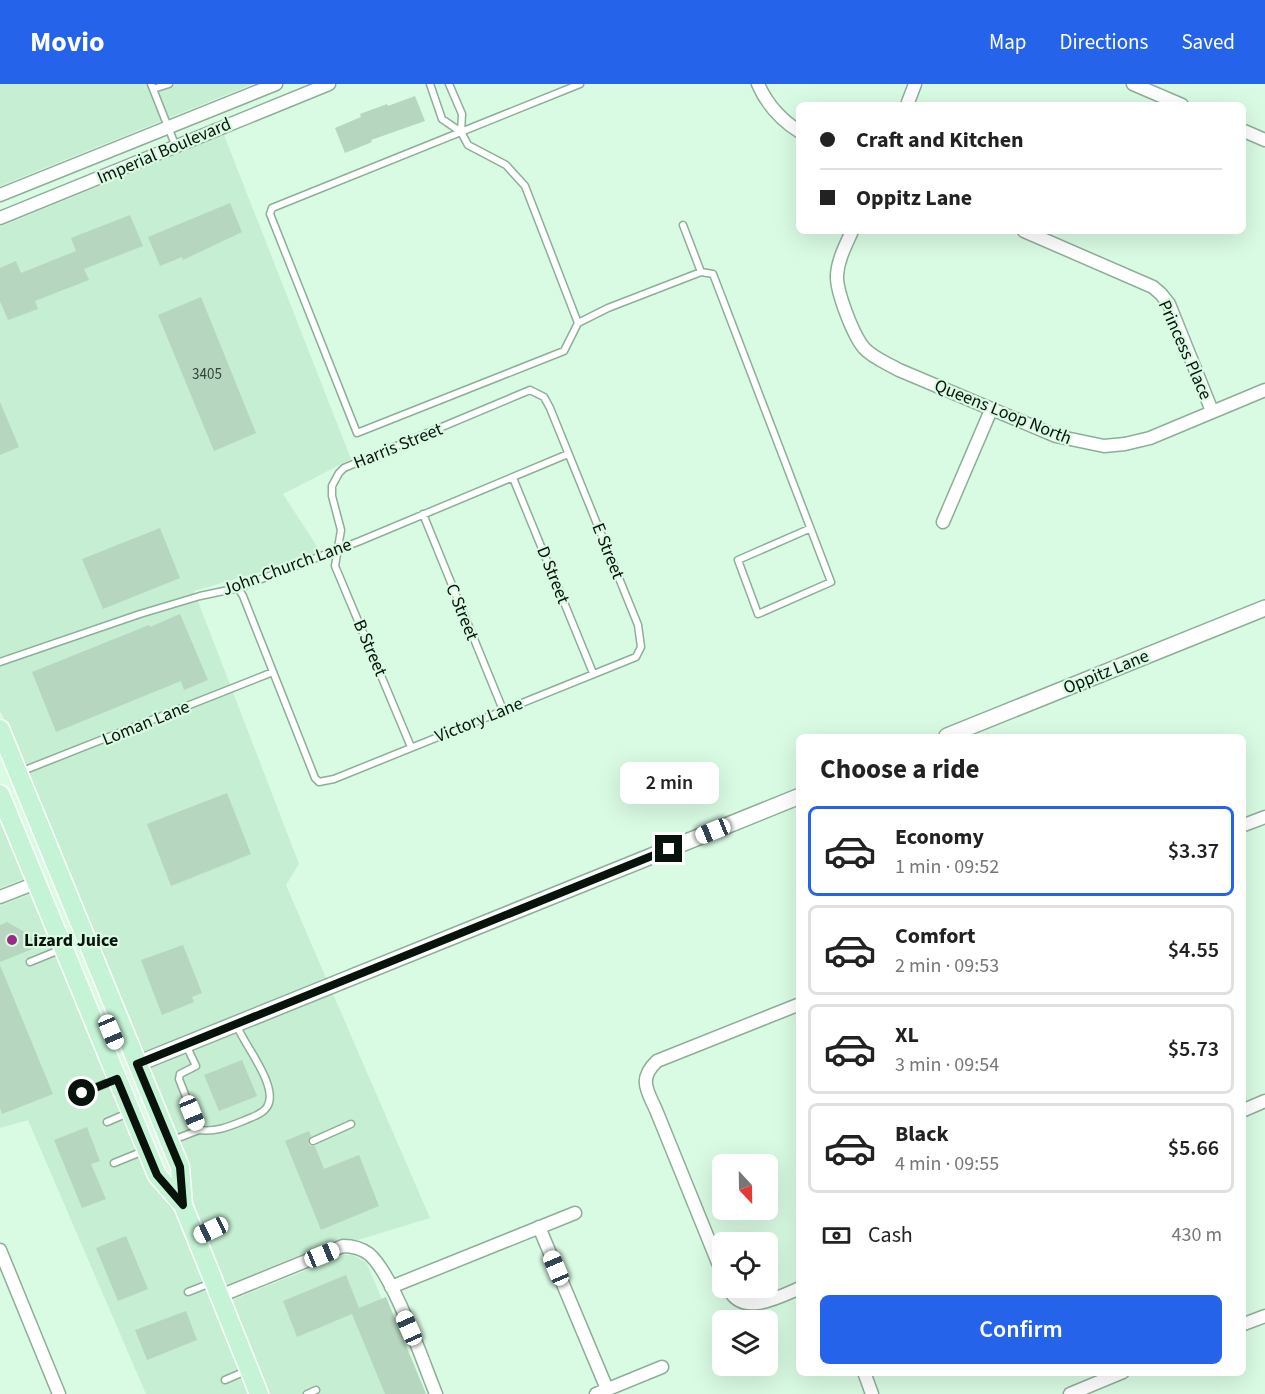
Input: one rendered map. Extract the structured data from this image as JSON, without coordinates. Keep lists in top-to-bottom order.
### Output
{
  "streets": {
    "street": [
      "Imperial Boulevard",
      "Princess Place",
      "Queens Loop North",
      "Oppitz Lane"
    ],
    "lane": [
      "Harris Street",
      "E Street",
      "John Church Lane",
      "D Street",
      "C Street",
      "B Street",
      "Victory Lane",
      "Loman Lane"
    ]
  },
  "crossings": [
    ["Princess Place", "Queens Loop North"],
    ["Harris Street", "E Street"],
    ["Harris Street", "John Church Lane"],
    ["Harris Street", "B Street"],
    ["E Street", "John Church Lane"],
    ["E Street", "Victory Lane"],
    ["John Church Lane", "D Street"],
    ["John Church Lane", "C Street"],
    ["John Church Lane", "B Street"],
    ["D Street", "Victory Lane"],
    ["C Street", "Victory Lane"],
    ["B Street", "Victory Lane"],
    ["Victory Lane", "Loman Lane"]
  ],
  "places": ["Lizard Juice"],
  "house_numbers": ["3405"],
  "north": "bottom",
  "page": {
    "header": "Movio",
    "nav": ["Map", "Directions", "Saved"],
    "banner": ["Craft and Kitchen", "Oppitz Lane"],
    "heading": "Choose a ride",
    "bubble": "2 min",
    "list": [
      {
        "name": "Economy",
        "note": "1 min · 09:52",
        "value": "$3.37"
      },
      {
        "name": "Comfort",
        "note": "2 min · 09:53",
        "value": "$4.55"
      },
      {
        "name": "XL",
        "note": "3 min · 09:54",
        "value": "$5.73"
      },
      {
        "name": "Black",
        "note": "4 min · 09:55",
        "value": "$5.66"
      }
    ],
    "pay": ["Cash", "430 m"],
    "buttons": "Confirm"
  }
}
